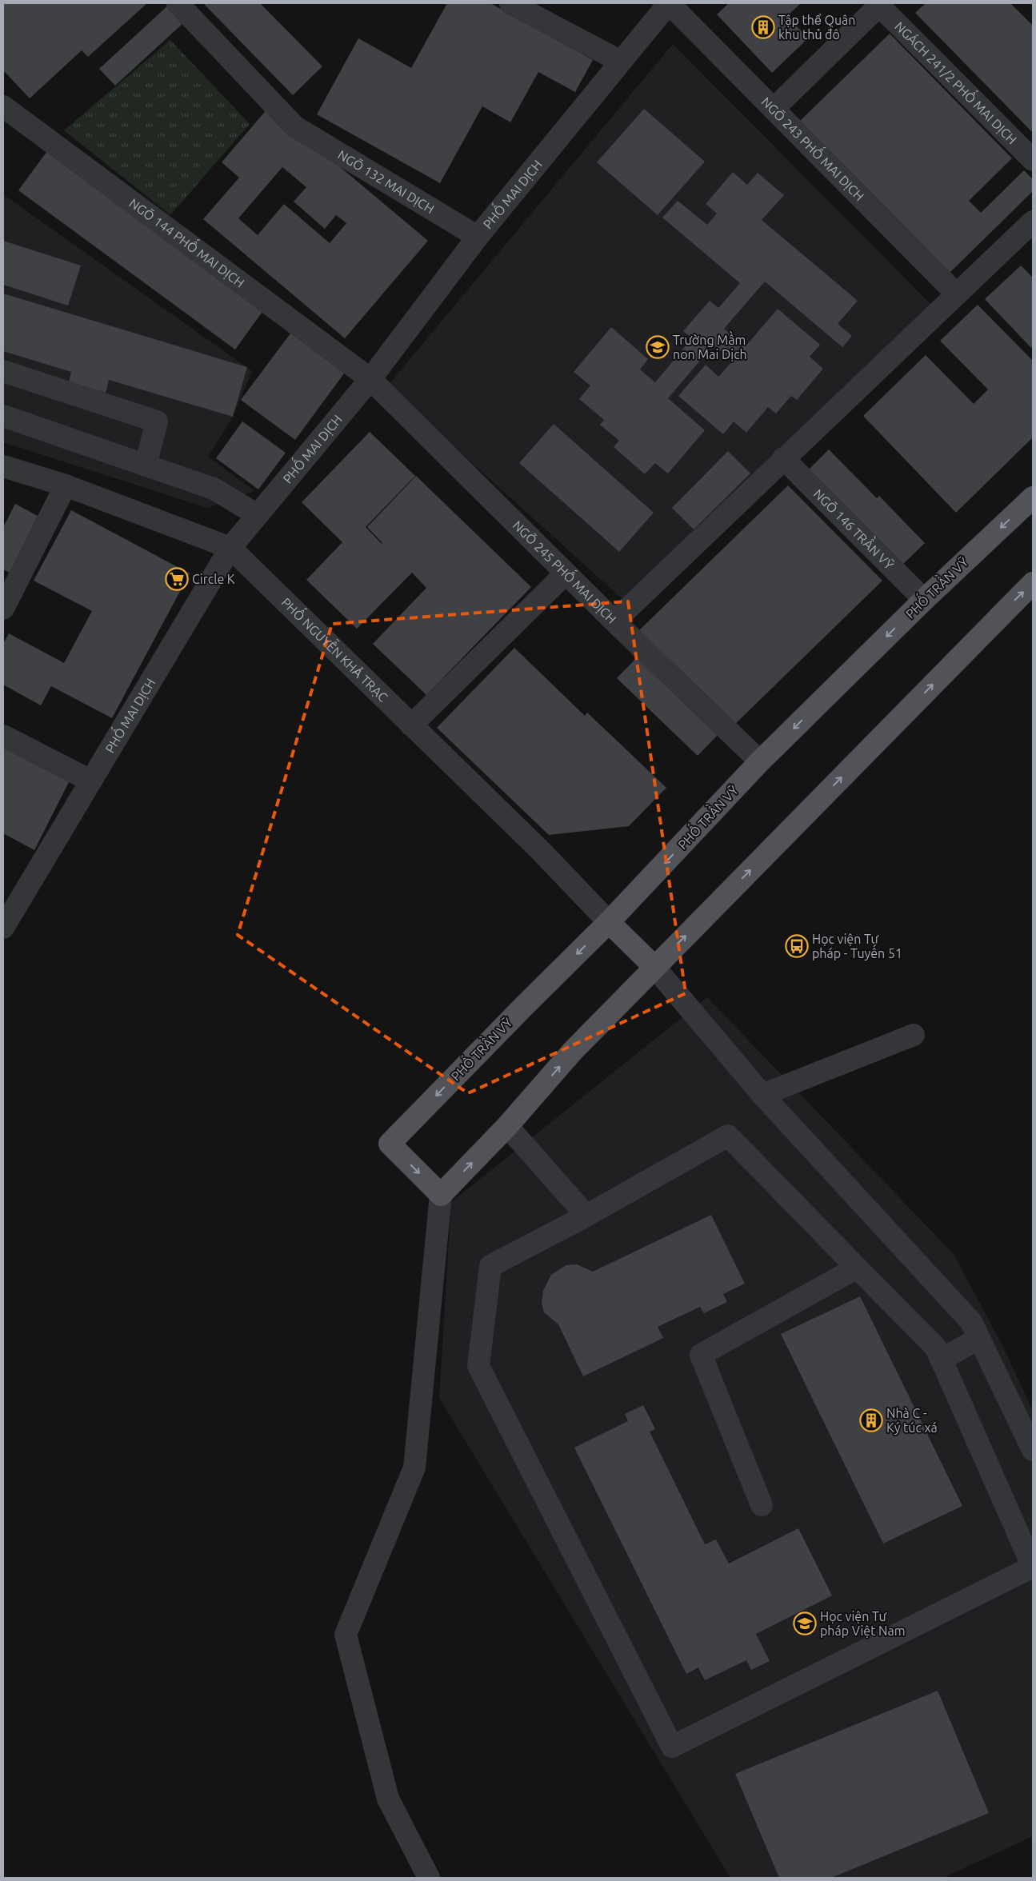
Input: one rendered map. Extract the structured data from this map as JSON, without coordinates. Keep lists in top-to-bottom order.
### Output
{
  "streets": {
    "main road": ["PHỐ TRẦN VỸ"],
    "street": [
      "NGÁCH 241/2 PHỐ MAI DỊCH",
      "NGÕ 243 PHỐ MAI DỊCH",
      "NGÕ 132 MAI DỊCH",
      "PHỐ MAI DỊCH",
      "NGÕ 144 PHỐ MAI DỊCH",
      "NGÕ 146 TRẦN VỸ",
      "NGÕ 245 PHỐ MAI DỊCH",
      "PHỐ NGUYỄN KHẢ TRẠC"
    ]
  },
  "crossings": [
    ["NGÁCH 241/2 PHỐ MAI DỊCH", "NGÕ 243 PHỐ MAI DỊCH"],
    ["NGÕ 243 PHỐ MAI DỊCH", "PHỐ MAI DỊCH"],
    ["NGÕ 132 MAI DỊCH", "PHỐ MAI DỊCH"],
    ["PHỐ MAI DỊCH", "NGÕ 144 PHỐ MAI DỊCH"],
    ["PHỐ MAI DỊCH", "NGÕ 245 PHỐ MAI DỊCH"],
    ["PHỐ MAI DỊCH", "PHỐ NGUYỄN KHẢ TRẠC"],
    ["NGÕ 144 PHỐ MAI DỊCH", "NGÕ 245 PHỐ MAI DỊCH"],
    ["NGÕ 146 TRẦN VỸ", "PHỐ TRẦN VỸ"],
    ["NGÕ 245 PHỐ MAI DỊCH", "PHỐ TRẦN VỸ"],
    ["PHỐ TRẦN VỸ", "PHỐ NGUYỄN KHẢ TRẠC"]
  ],
  "places": {
    "building": ["Tập thể Quân khu thủ đô", "Nhà C - Ký túc xá"],
    "school or university": ["Trường Mầm non Mai Dịch", "Học viện Tư pháp Việt Nam"],
    "supermarket": ["Circle K"],
    "bus stop": ["Học viện Tư pháp - Tuyến 51"]
  }
}
